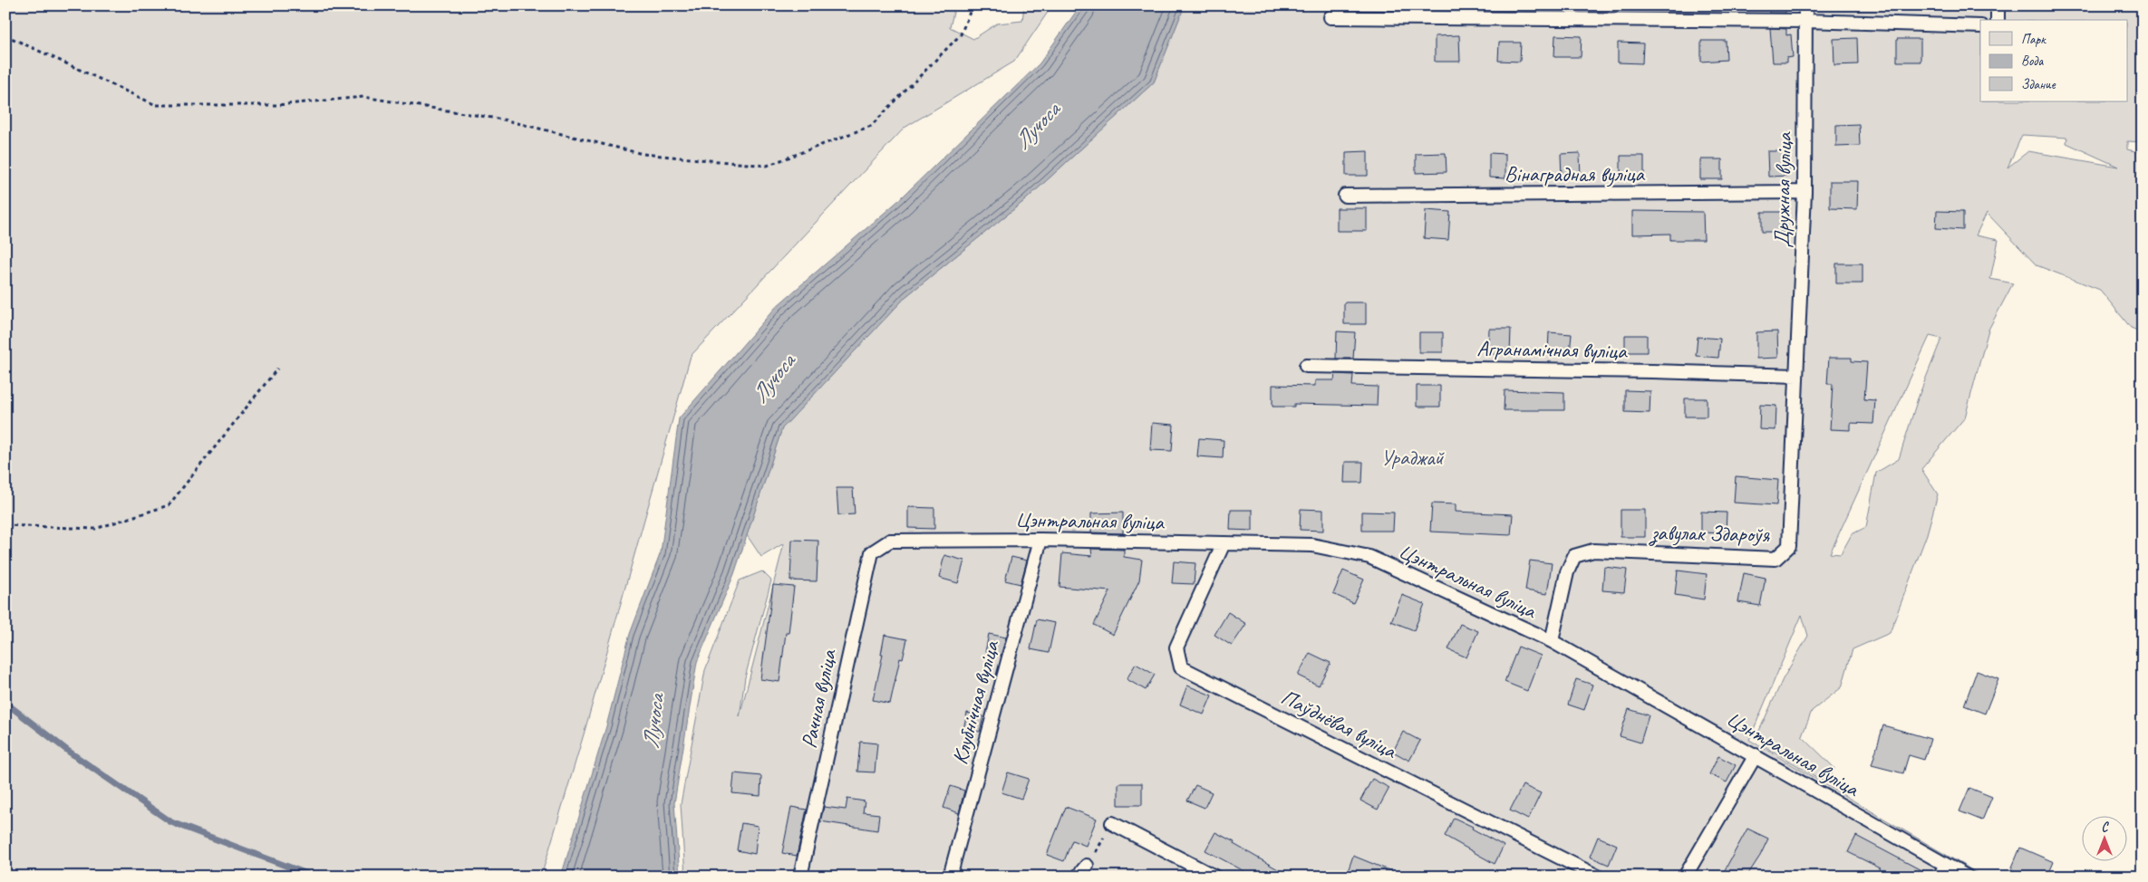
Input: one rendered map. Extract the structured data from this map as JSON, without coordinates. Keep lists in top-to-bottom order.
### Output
{
  "streets": {
    "lane": [
      "Вінаградная вуліца",
      "Дружная вуліца",
      "Агранамічная вуліца",
      "Цэнтральная вуліца",
      "завулак Здароўя",
      "Рачная вуліца",
      "Клубнічная вуліца",
      "Паўднёвая вуліца"
    ]
  },
  "crossings": [
    ["Вінаградная вуліца", "Дружная вуліца"],
    ["Дружная вуліца", "Агранамічная вуліца"],
    ["Дружная вуліца", "завулак Здароўя"],
    ["Агранамічная вуліца", "завулак Здароўя"],
    ["Цэнтральная вуліца", "завулак Здароўя"],
    ["Цэнтральная вуліца", "Рачная вуліца"],
    ["Цэнтральная вуліца", "Клубнічная вуліца"],
    ["Цэнтральная вуліца", "Паўднёвая вуліца"]
  ],
  "water": ["Лучоса"],
  "parks": ["Ураджай"],
  "legend": ["Парк", "Вода", "Здание"],
  "north": "top"
}
